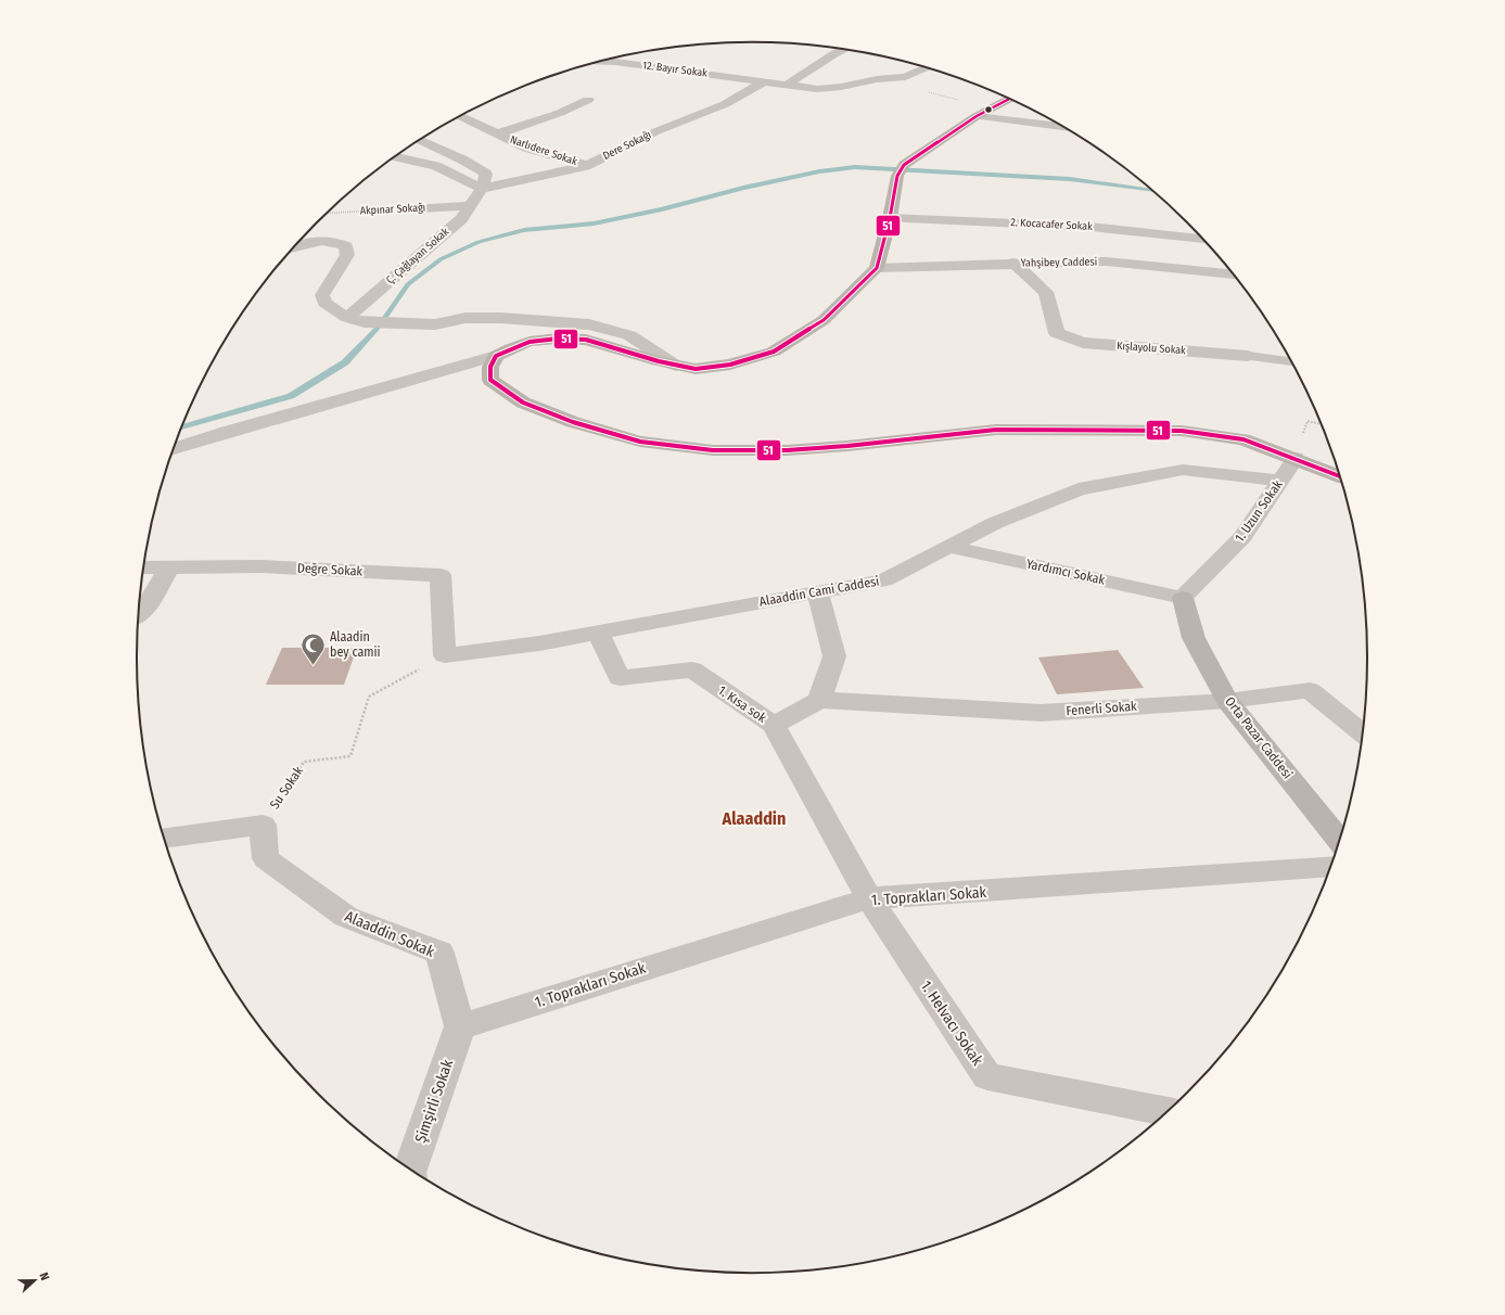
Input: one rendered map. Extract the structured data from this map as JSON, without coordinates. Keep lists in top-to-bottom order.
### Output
{
  "streets": {
    "main road": ["Orta Pazar Caddesi"],
    "street": [
      "12. Bayır Sokak",
      "Dere Sokağı",
      "Narlıdere Sokak",
      "Akpınar Sokağı",
      "2. Kocacafer Sokak",
      "Ç. Çağlayan Sokak",
      "Yahşibey Caddesi",
      "Kışlayolu Sokak",
      "1. Uzun Sokak",
      "Değre Sokak",
      "Yardımcı Sokak",
      "Alaaddin Cami Caddesi",
      "1. Kısa sok",
      "Fenerli Sokak",
      "1. Toprakları Sokak",
      "Alaaddin Sokak",
      "1. Helvacı Sokak",
      "Şimşirli Sokak"
    ],
    "path": ["Su Sokak"]
  },
  "crossings": [
    ["12. Bayır Sokak", "Dere Sokağı"],
    ["Dere Sokağı", "Narlıdere Sokak"],
    ["Dere Sokağı", "Ç. Çağlayan Sokak"],
    ["Akpınar Sokağı", "Ç. Çağlayan Sokak"],
    ["Yahşibey Caddesi", "Kışlayolu Sokak"],
    ["1. Uzun Sokak", "Yardımcı Sokak"],
    ["1. Uzun Sokak", "Alaaddin Cami Caddesi"],
    ["1. Uzun Sokak", "Orta Pazar Caddesi"],
    ["Değre Sokak", "Alaaddin Cami Caddesi"],
    ["Değre Sokak", "Su Sokak"],
    ["Yardımcı Sokak", "Alaaddin Cami Caddesi"],
    ["Yardımcı Sokak", "Orta Pazar Caddesi"],
    ["Alaaddin Cami Caddesi", "1. Kısa sok"],
    ["Alaaddin Cami Caddesi", "Su Sokak"],
    ["1. Kısa sok", "1. Toprakları Sokak"],
    ["1. Kısa sok", "1. Helvacı Sokak"],
    ["Fenerli Sokak", "Orta Pazar Caddesi"],
    ["Su Sokak", "Alaaddin Sokak"],
    ["1. Toprakları Sokak", "Alaaddin Sokak"],
    ["1. Toprakları Sokak", "1. Helvacı Sokak"],
    ["1. Toprakları Sokak", "Şimşirli Sokak"],
    ["Alaaddin Sokak", "Şimşirli Sokak"]
  ],
  "districts": ["Alaaddin"],
  "places": {
    "mosque": ["Alaadin bey camii"]
  },
  "lines": ["transit line 51"],
  "north": "right"
}
